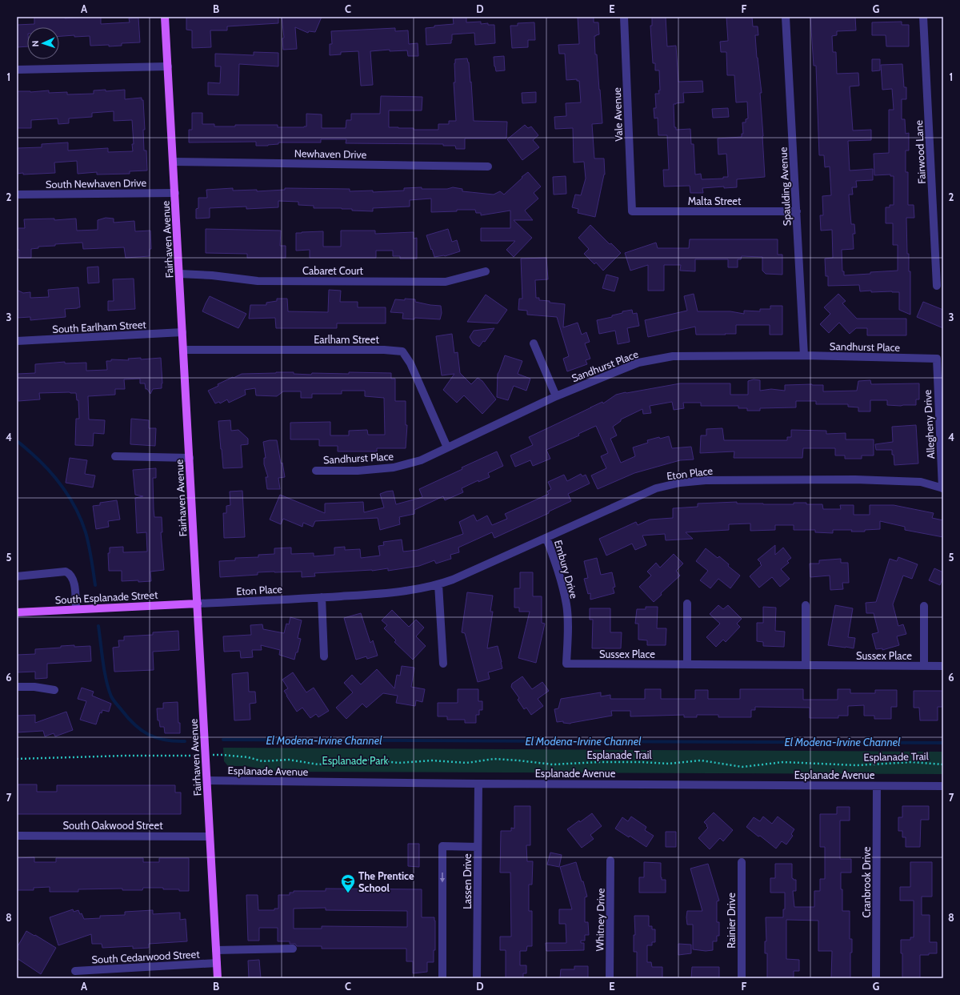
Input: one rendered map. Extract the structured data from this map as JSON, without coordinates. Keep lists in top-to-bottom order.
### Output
{
  "streets": {
    "main road": ["Fairhaven Avenue", "South Esplanade Street"],
    "street": [
      "Vale Avenue",
      "Fairwood Lane",
      "Newhaven Drive",
      "South Newhaven Drive",
      "Spaulding Avenue",
      "Malta Street",
      "Cabaret Court",
      "South Earlham Street",
      "Earlham Street",
      "Sandhurst Place",
      "Allegheny Drive",
      "Eton Place",
      "Embury Drive",
      "Sussex Place",
      "Esplanade Avenue",
      "South Oakwood Street",
      "Lassen Drive",
      "Cranbrook Drive",
      "Whitney Drive",
      "Rainier Drive",
      "South Cedarwood Street"
    ],
    "path": ["Esplanade Trail"]
  },
  "crossings": [
    ["Vale Avenue", "Malta Street"],
    ["Newhaven Drive", "Fairhaven Avenue"],
    ["South Newhaven Drive", "Fairhaven Avenue"],
    ["Spaulding Avenue", "Malta Street"],
    ["Spaulding Avenue", "Sandhurst Place"],
    ["Fairhaven Avenue", "Cabaret Court"],
    ["Fairhaven Avenue", "South Earlham Street"],
    ["Fairhaven Avenue", "Earlham Street"],
    ["Fairhaven Avenue", "Eton Place"],
    ["Fairhaven Avenue", "South Esplanade Street"],
    ["Fairhaven Avenue", "Esplanade Trail"],
    ["Fairhaven Avenue", "Esplanade Avenue"],
    ["Fairhaven Avenue", "South Oakwood Street"],
    ["Fairhaven Avenue", "South Cedarwood Street"],
    ["Earlham Street", "Sandhurst Place"],
    ["Sandhurst Place", "Allegheny Drive"],
    ["Allegheny Drive", "Eton Place"],
    ["Eton Place", "Embury Drive"],
    ["Eton Place", "South Esplanade Street"],
    ["Embury Drive", "Sussex Place"],
    ["Esplanade Avenue", "Lassen Drive"],
    ["Esplanade Avenue", "Cranbrook Drive"]
  ],
  "water": ["El Modena-Irvine Channel"],
  "parks": ["Esplanade Park"],
  "places": {
    "school or university": ["The Prentice School"]
  },
  "north": "left",
  "grid": {
    "columns": [
      "A",
      "B",
      "C",
      "D",
      "E",
      "F",
      "G"
    ],
    "rows": [
      "1",
      "2",
      "3",
      "4",
      "5",
      "6",
      "7",
      "8"
    ]
  }
}
